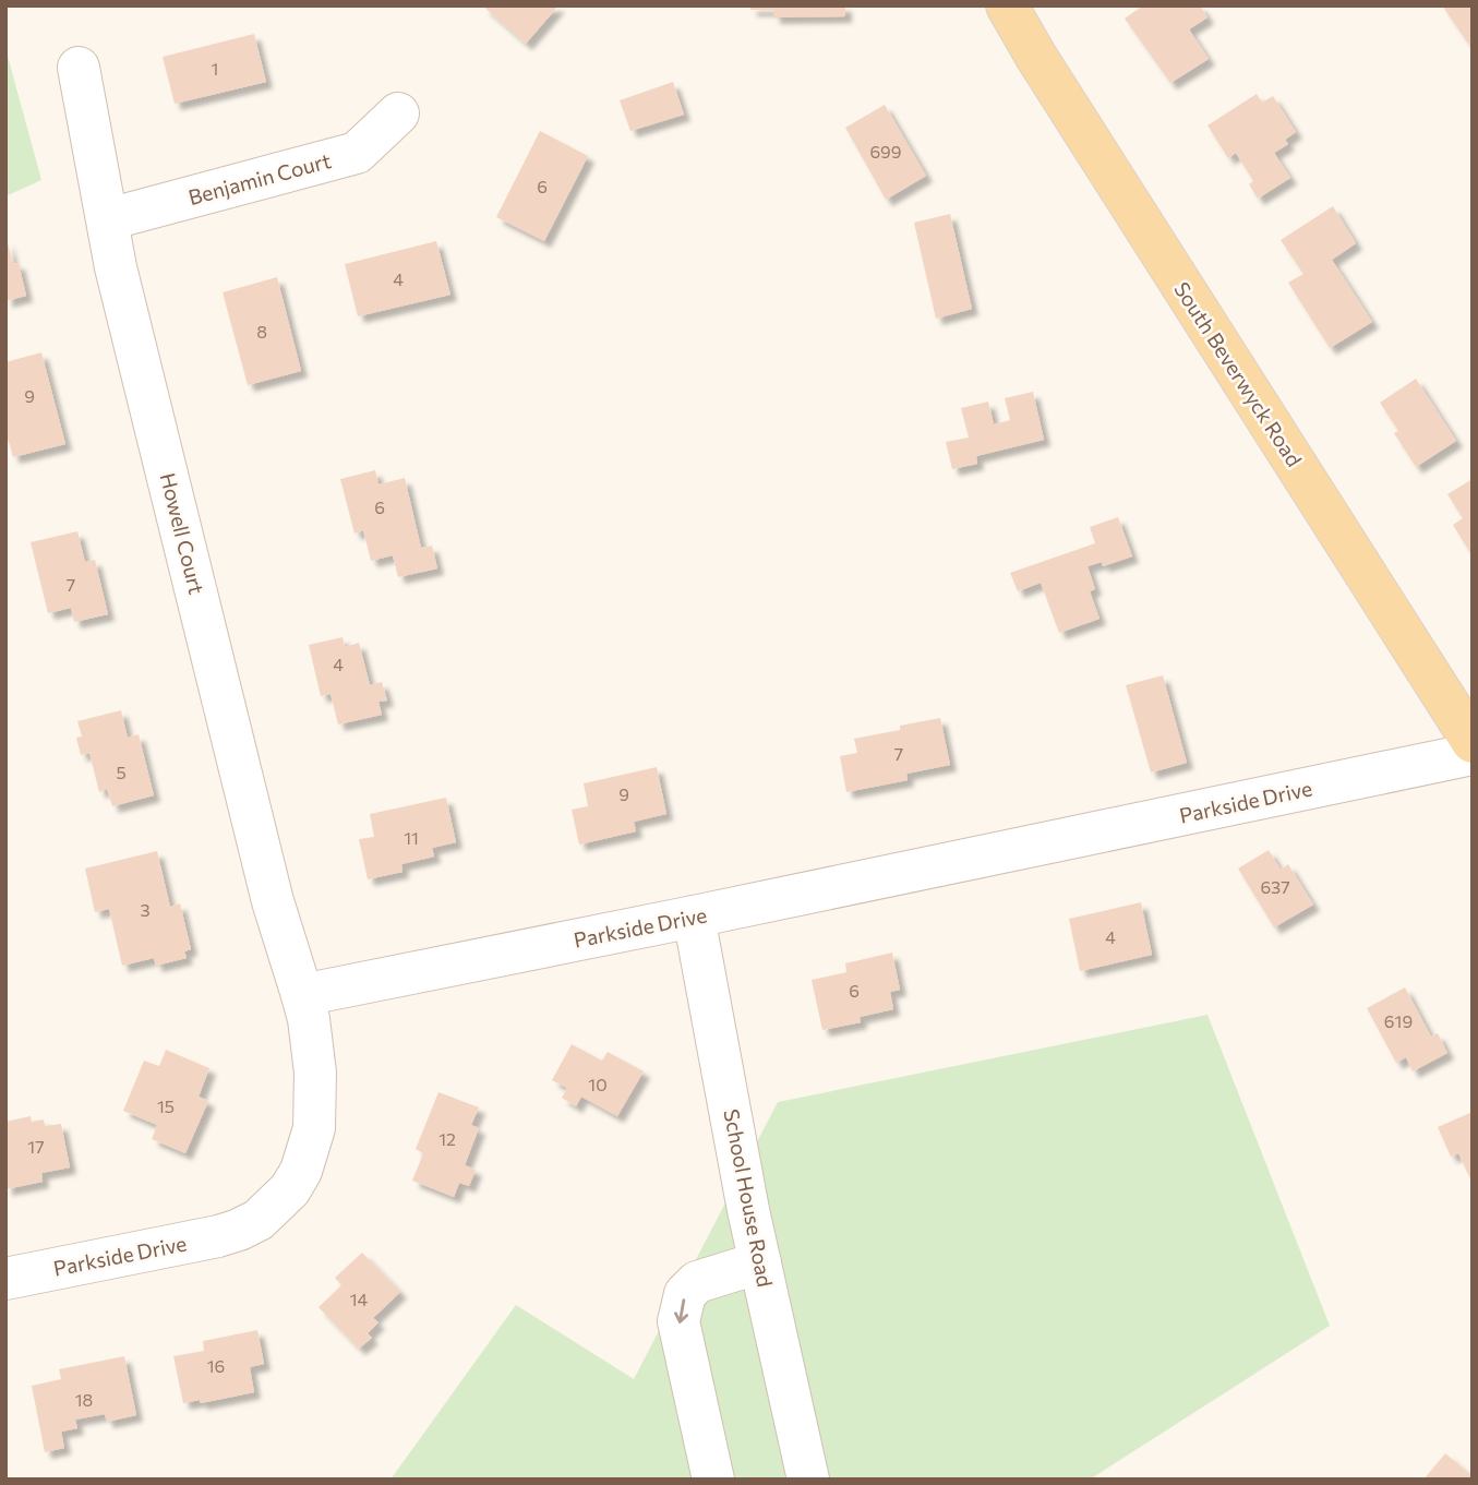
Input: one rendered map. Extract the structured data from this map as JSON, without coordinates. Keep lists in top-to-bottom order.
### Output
{
  "streets": {
    "main road": ["South Beverwyck Road"],
    "street": [
      "Benjamin Court",
      "Howell Court",
      "Parkside Drive",
      "School House Road"
    ]
  },
  "crossings": [
    ["Benjamin Court", "Howell Court"],
    ["South Beverwyck Road", "Parkside Drive"],
    ["Howell Court", "Parkside Drive"],
    ["Parkside Drive", "School House Road"]
  ],
  "house_numbers": [
    "1",
    "699",
    "6",
    "4",
    "8",
    "9",
    "6",
    "7",
    "4",
    "7",
    "5",
    "9",
    "11",
    "637",
    "3",
    "4",
    "6",
    "619",
    "10",
    "15",
    "12",
    "17",
    "14",
    "16",
    "18"
  ]
}
